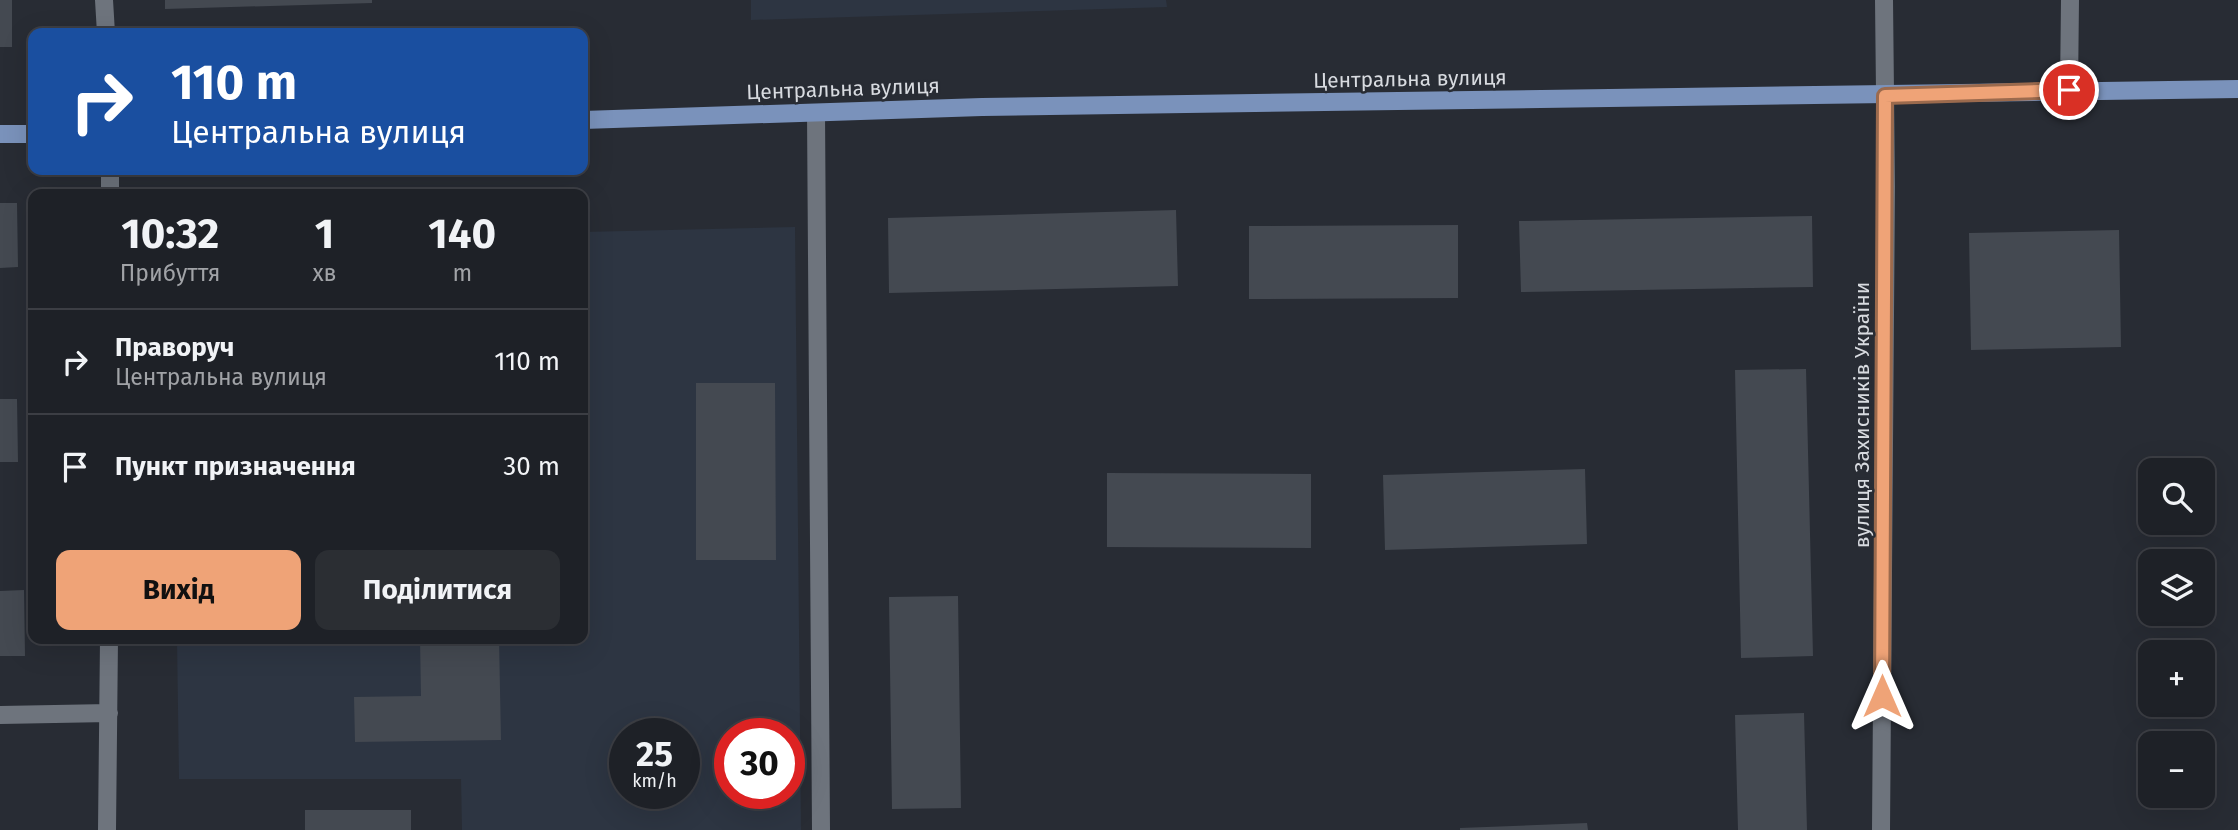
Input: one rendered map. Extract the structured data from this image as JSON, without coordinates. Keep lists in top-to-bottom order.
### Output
{
  "streets": {
    "main road": ["Центральна вулиця"],
    "street": ["вулиця Захисників України"]
  },
  "crossings": [
    ["Центральна вулиця", "вулиця Захисників України"]
  ],
  "page": {
    "turn": ["110 m", "Центральна вулиця"],
    "eta": [
      "10:32",
      "Прибуття",
      "1",
      "хв",
      "140",
      "m"
    ],
    "list": [
      {
        "name": "Праворуч",
        "note": "Центральна вулиця",
        "value": "110 m"
      },
      {
        "name": "Пункт призначення",
        "value": "30 m"
      }
    ],
    "map_buttons": ["+", "−"],
    "buttons": ["Вихід", "Поділитися"],
    "speed": "25 km/h",
    "limit": "30"
  }
}
